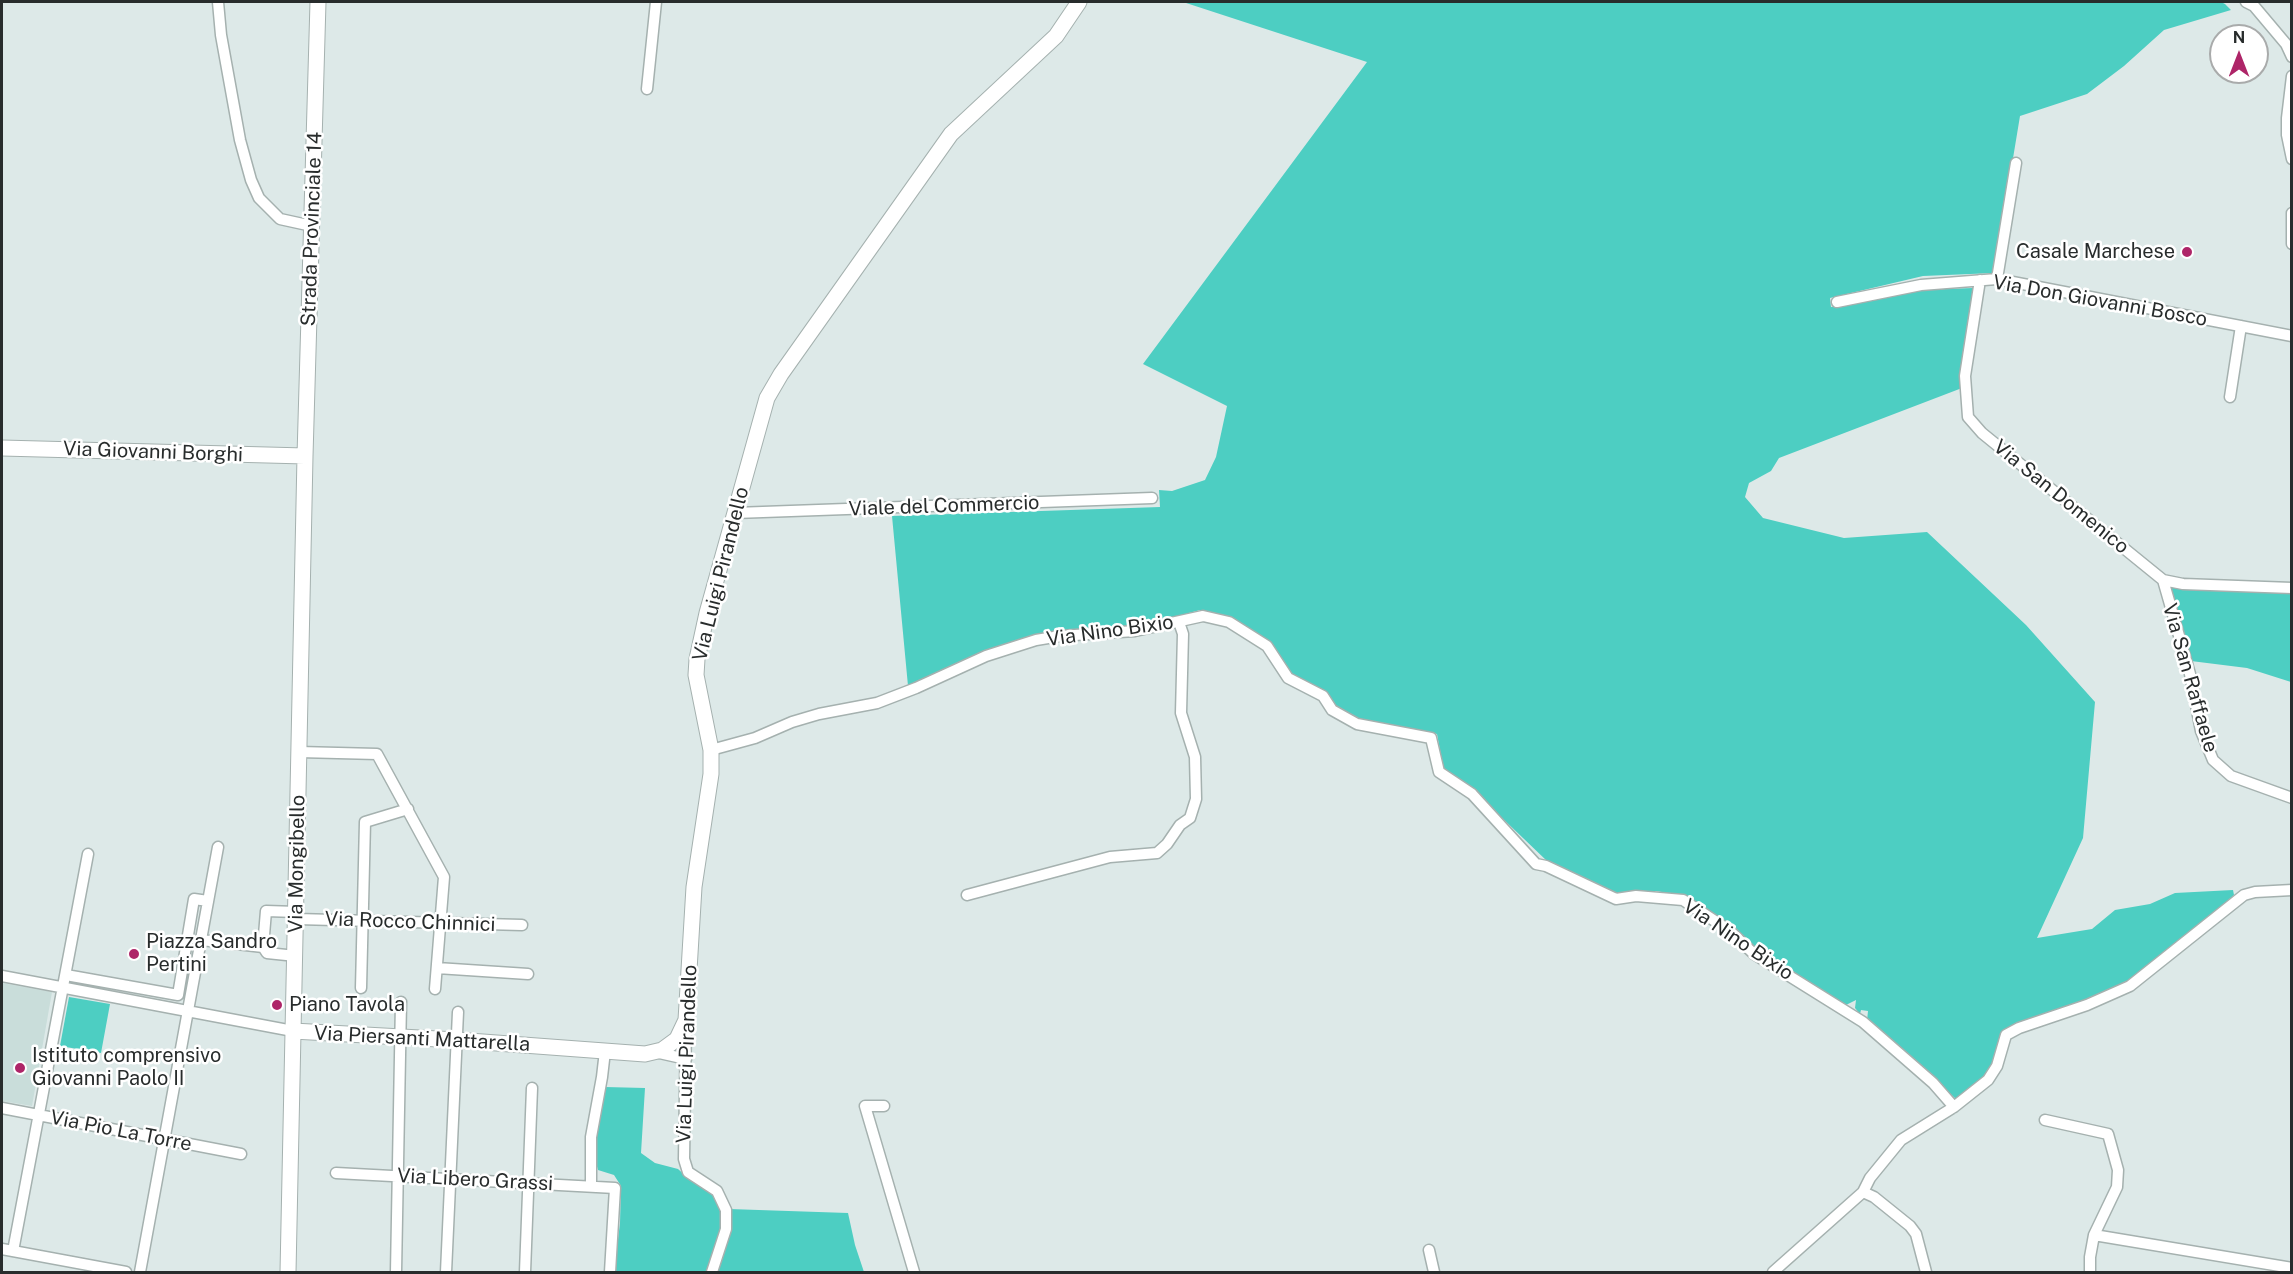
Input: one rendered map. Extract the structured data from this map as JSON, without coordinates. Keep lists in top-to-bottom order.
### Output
{
  "streets": {
    "street": [
      "Strada Provinciale 14",
      "Via Don Giovanni Bosco",
      "Via Giovanni Borghi",
      "Via San Domenico",
      "Viale del Commercio",
      "Via Luigi Pirandello",
      "Via Nino Bixio",
      "Via San Raffaele",
      "Via Mongibello",
      "Via Rocco Chinnici",
      "Via Piersanti Mattarella",
      "Via Pio La Torre",
      "Via Libero Grassi"
    ]
  },
  "crossings": [
    ["Strada Provinciale 14", "Via Giovanni Borghi"],
    ["Strada Provinciale 14", "Via Mongibello"],
    ["Via Don Giovanni Bosco", "Via San Domenico"],
    ["Via Giovanni Borghi", "Via Mongibello"],
    ["Via San Domenico", "Via San Raffaele"],
    ["Viale del Commercio", "Via Luigi Pirandello"],
    ["Via Luigi Pirandello", "Via Nino Bixio"],
    ["Via Mongibello", "Via Rocco Chinnici"],
    ["Via Mongibello", "Via Piersanti Mattarella"]
  ],
  "places": [
    "Casale Marchese",
    "Piazza Sandro Pertini",
    "Piano Tavola",
    "Istituto comprensivo Giovanni Paolo II"
  ],
  "north": "top"
}
